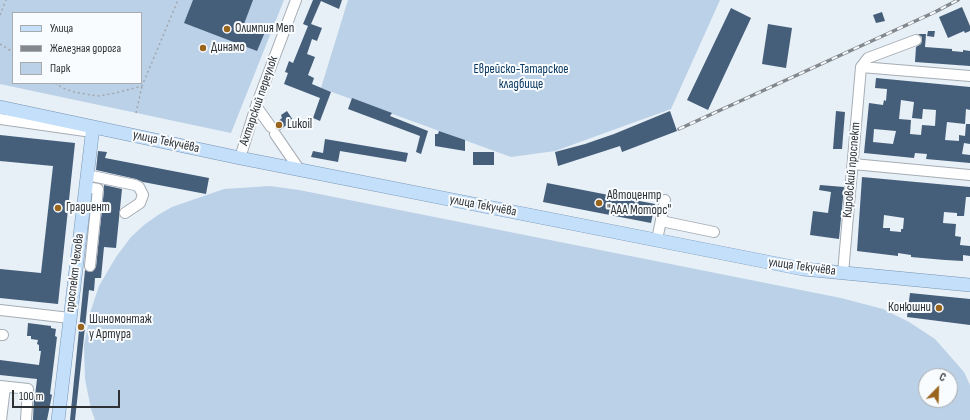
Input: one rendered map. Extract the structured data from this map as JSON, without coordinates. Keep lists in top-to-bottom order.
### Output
{
  "streets": {
    "main road": ["улица Текучёва", "проспект Чехова"],
    "street": ["Ахтарский переулок", "Кировский проспект"]
  },
  "crossings": [
    ["Ахтарский переулок", "улица Текучёва"],
    ["улица Текучёва", "Кировский проспект"],
    ["улица Текучёва", "проспект Чехова"]
  ],
  "parks": ["Еврейско-Татарское кладбище"],
  "places": [
    "Олимпия Men",
    "Динамо",
    "Lukoil",
    "Автоцентр \"ААА Моторс\"",
    "Градиент",
    "Конюшни",
    "Шиномонтаж у Артура"
  ],
  "legend": ["Улица", "Железная дорога", "Парк"],
  "scale_bar": "100 m",
  "north": "top right"
}
